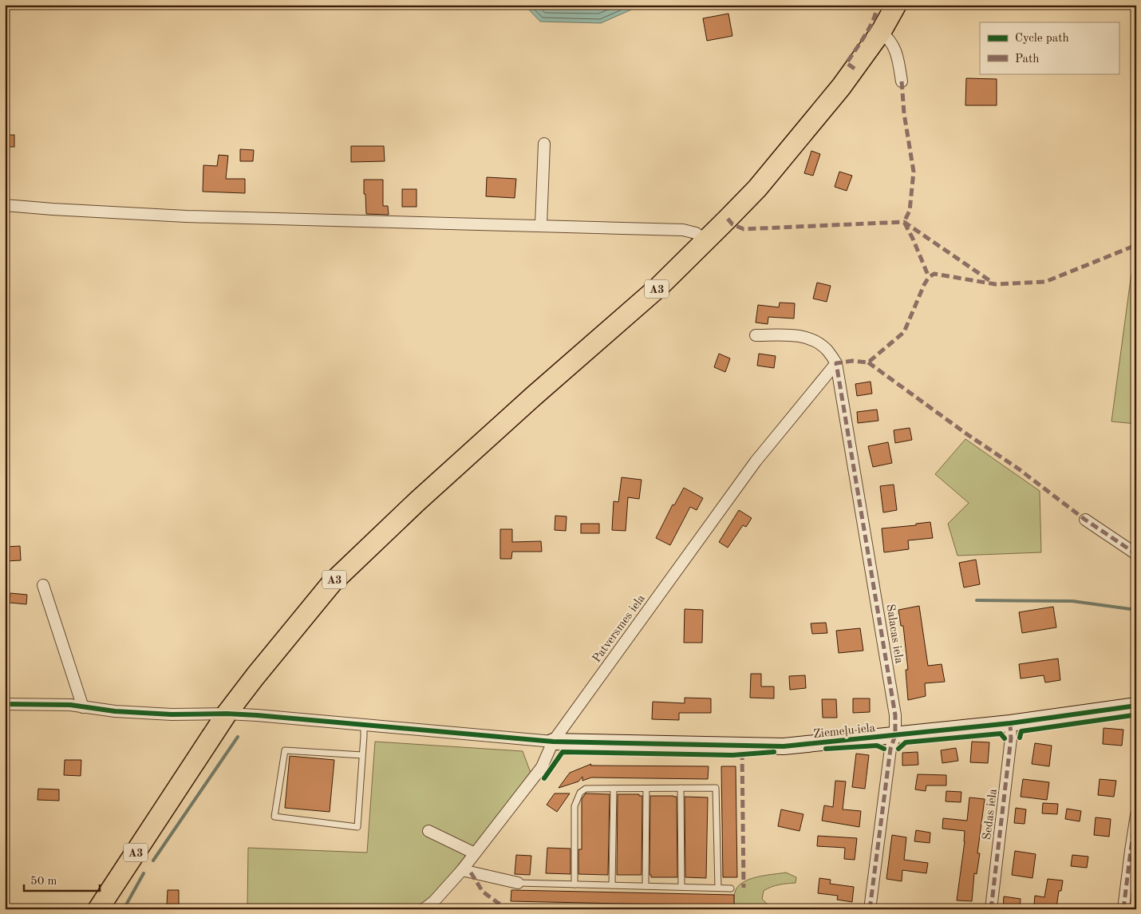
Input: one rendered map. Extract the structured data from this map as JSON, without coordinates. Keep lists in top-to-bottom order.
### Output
{
  "streets": {
    "highway": ["A3"],
    "street": [
      "Patversmes iela",
      "Salacas iela",
      "Ziemeļu iela",
      "Sedas iela"
    ]
  },
  "crossings": [
    ["Patversmes iela", "Salacas iela"],
    ["Patversmes iela", "Ziemeļu iela"],
    ["Salacas iela", "Ziemeļu iela"],
    ["Ziemeļu iela", "Sedas iela"]
  ],
  "legend": ["Cycle path", "Path"],
  "scale_bar": "50 m"
}
